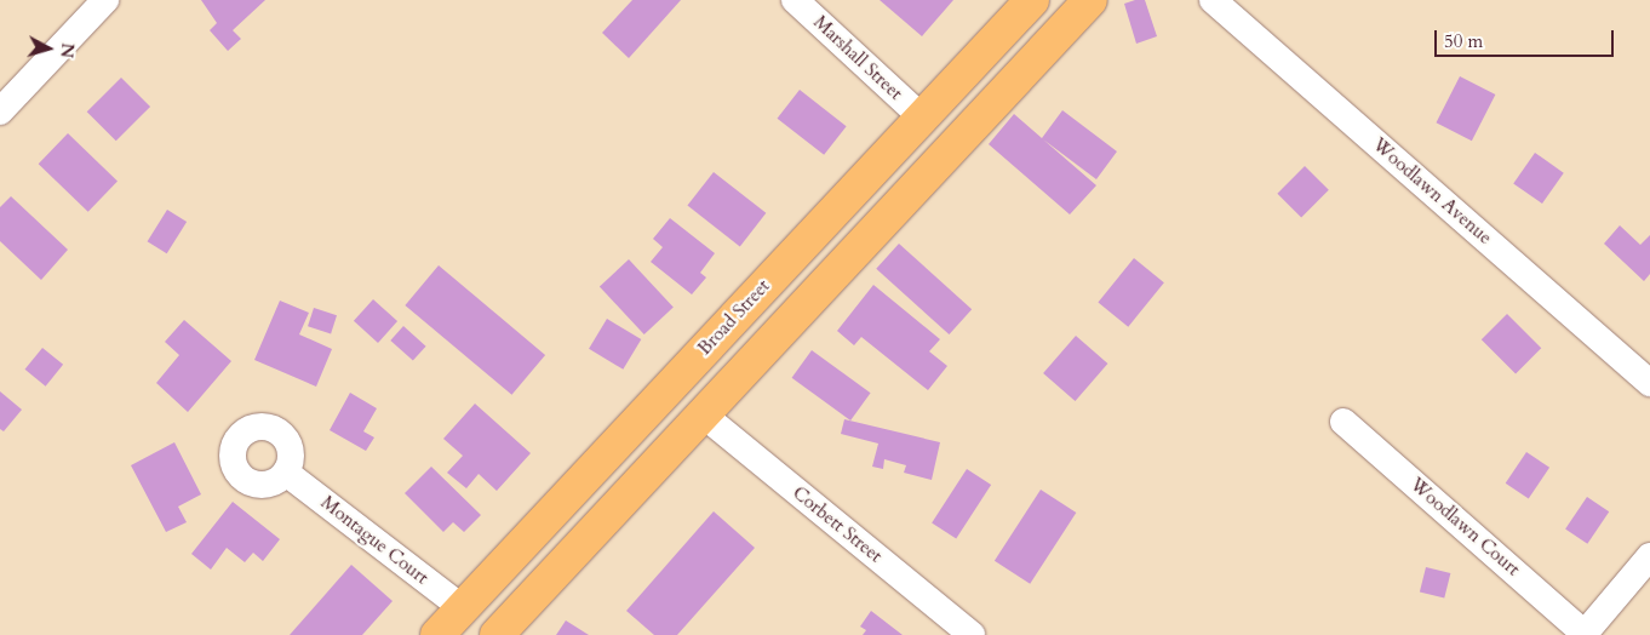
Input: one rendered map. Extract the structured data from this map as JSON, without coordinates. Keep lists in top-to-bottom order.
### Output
{
  "streets": {
    "main road": ["Broad Street"],
    "street": [
      "Marshall Street",
      "Woodlawn Avenue",
      "Corbett Street",
      "Woodlawn Court",
      "Montague Court"
    ]
  },
  "crossings": [
    ["Marshall Street", "Broad Street"],
    ["Broad Street", "Montague Court"]
  ],
  "scale_bar": "50 m",
  "north": "right"
}
